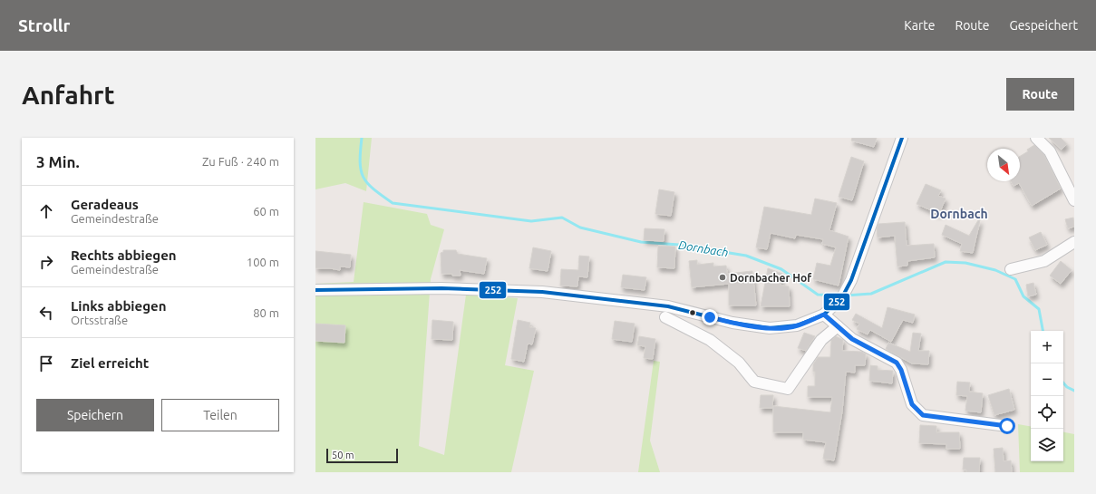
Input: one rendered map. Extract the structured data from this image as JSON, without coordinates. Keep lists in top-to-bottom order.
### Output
{
  "districts": ["Dornbach"],
  "water": ["Dornbach"],
  "places": ["Dornbacher Hof"],
  "lines": ["transit line 252"],
  "scale_bar": "50 m",
  "north": "bottom right",
  "page": {
    "header": "Strollr",
    "nav": ["Karte", "Route", "Gespeichert"],
    "buttons": [
      "Route",
      ["Speichern", "Teilen"]
    ],
    "title": "Anfahrt",
    "heading": ["3 Min.", "Zu Fuß · 240 m"],
    "list": [
      ["Geradeaus", "Gemeindestraße", "60 m"],
      ["Rechts abbiegen", "Gemeindestraße", "100 m"],
      ["Links abbiegen", "Ortsstraße", "80 m"],
      "Ziel erreicht"
    ],
    "map_buttons": ["+", "−"],
    "scale": "50 m"
  }
}
